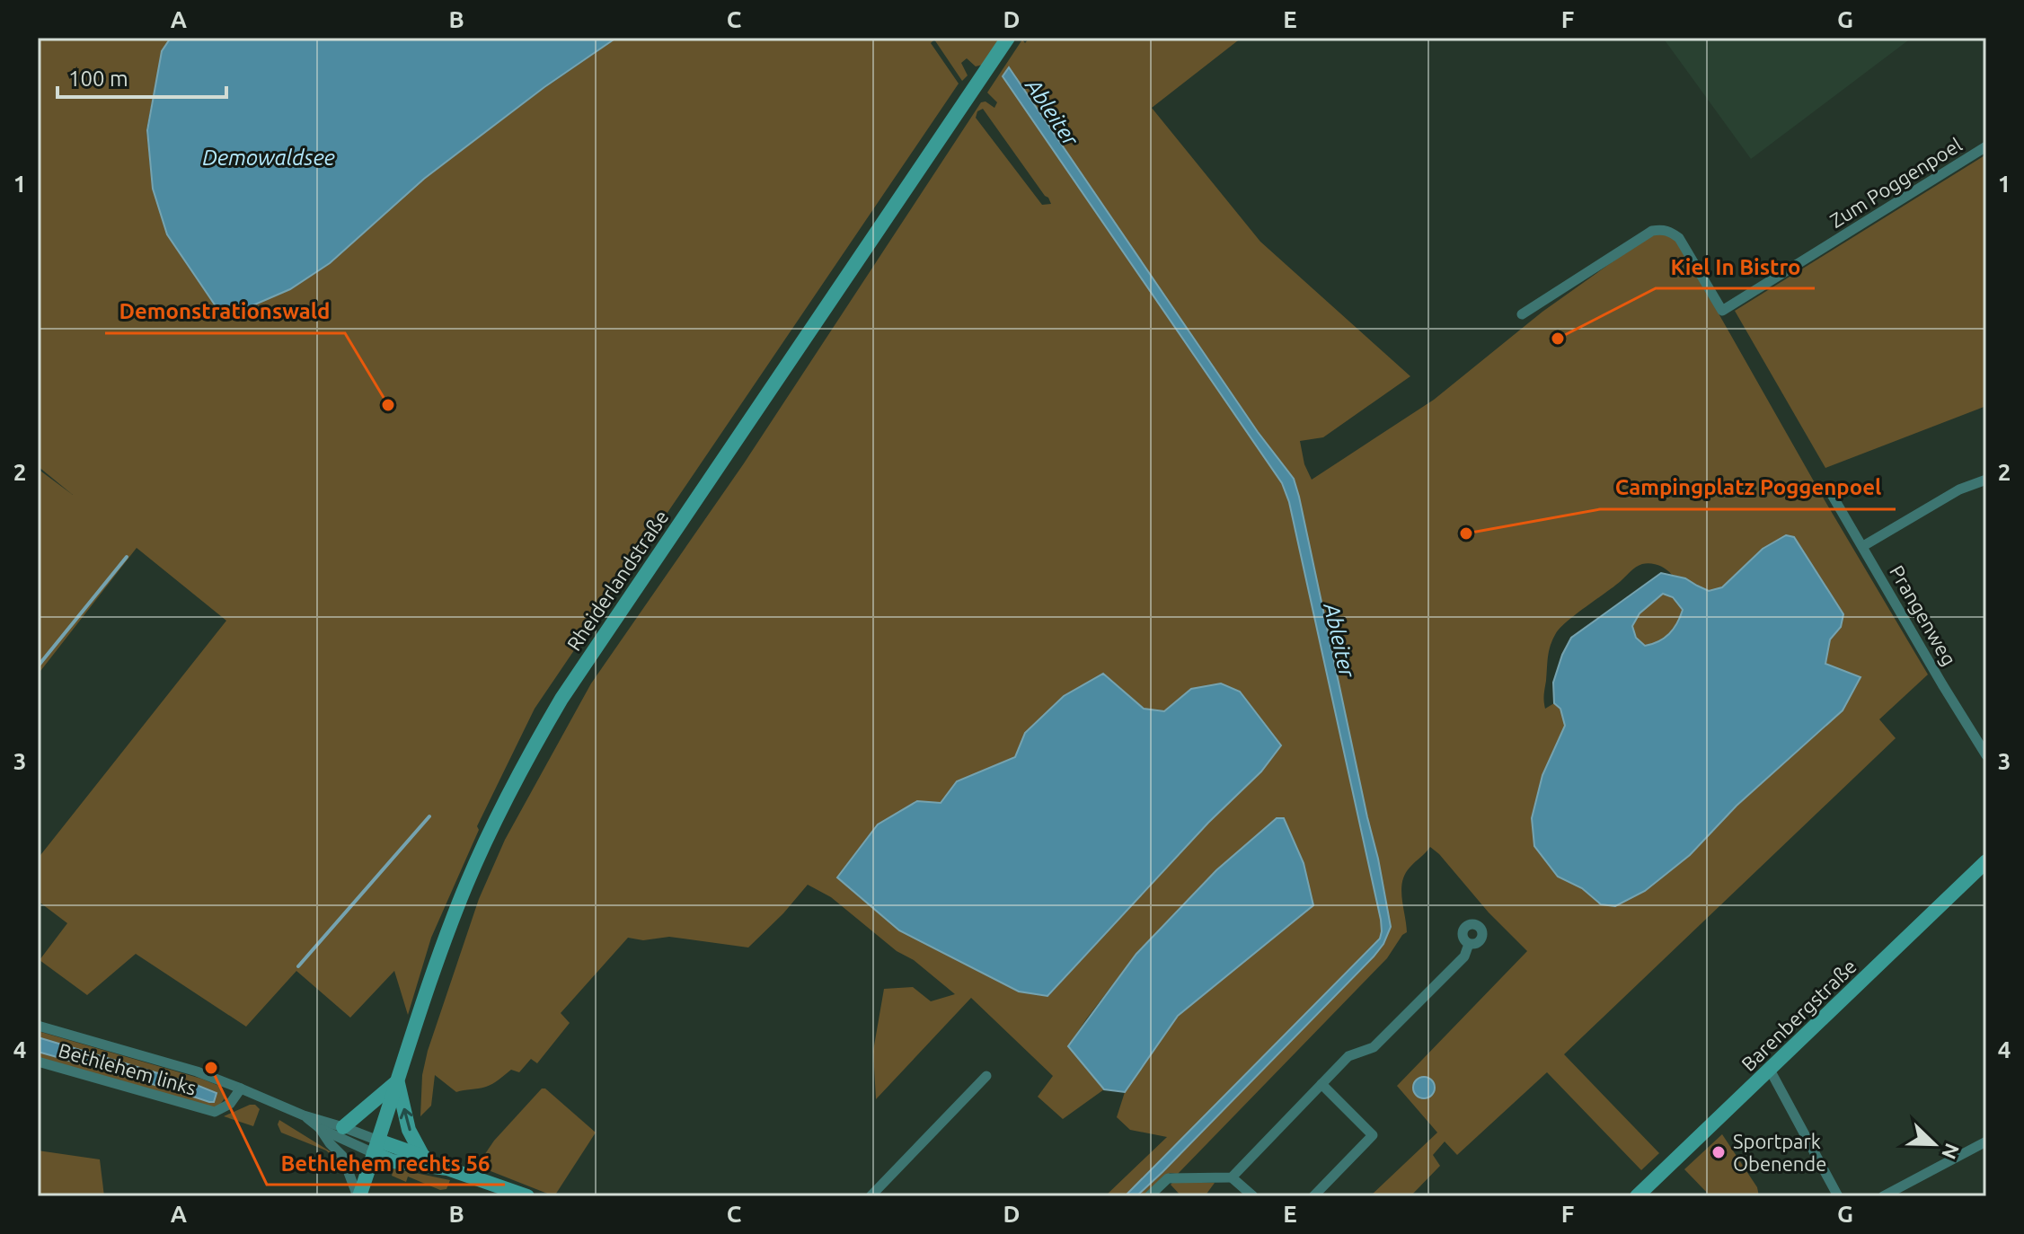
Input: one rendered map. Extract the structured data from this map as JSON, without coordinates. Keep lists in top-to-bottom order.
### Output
{
  "streets": {
    "main road": ["Rheiderlandstraße", "Barenbergstraße"],
    "street": ["Zum Poggenpoel", "Prangenweg", "Bethlehem links"]
  },
  "water": ["Ableiter", "Demowaldsee"],
  "places": [
    "Kiel In Bistro",
    "Demonstrationswald",
    "Campingplatz Poggenpoel",
    "Bethlehem rechts 56",
    "Sportpark Obenende"
  ],
  "scale_bar": "100 m",
  "north": "bottom right",
  "grid": {
    "columns": [
      "A",
      "B",
      "C",
      "D",
      "E",
      "F",
      "G"
    ],
    "rows": [
      "1",
      "2",
      "3",
      "4"
    ]
  }
}
